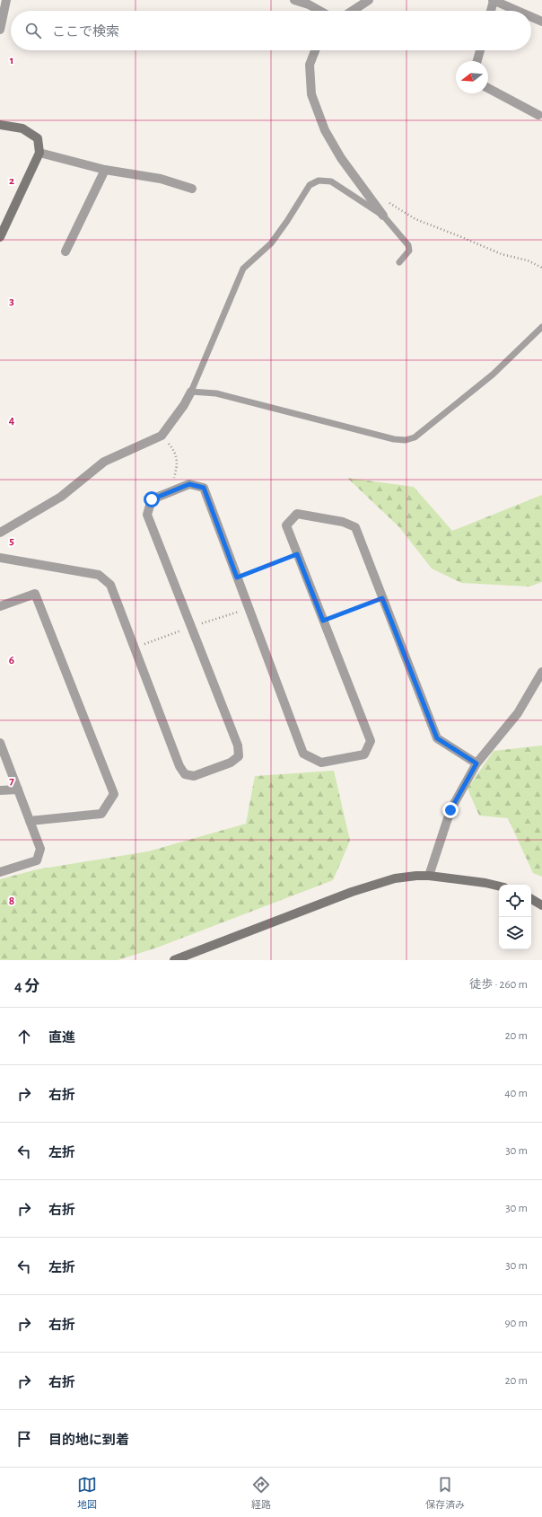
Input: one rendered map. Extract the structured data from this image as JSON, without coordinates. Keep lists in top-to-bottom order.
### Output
{
  "north": "left",
  "page": {
    "search": "ここで検索",
    "heading": ["4 分", "徒歩 · 260 m"],
    "list": [
      ["直進", "20 m"],
      ["右折", "40 m"],
      ["左折", "30 m"],
      ["右折", "30 m"],
      ["左折", "30 m"],
      ["右折", "90 m"],
      ["右折", "20 m"],
      "目的地に到着"
    ],
    "nav": ["地図", "経路", "保存済み"]
  },
  "grid": {
    "rows": [
      "1",
      "2",
      "3",
      "4",
      "5",
      "6",
      "7",
      "8"
    ]
  }
}
